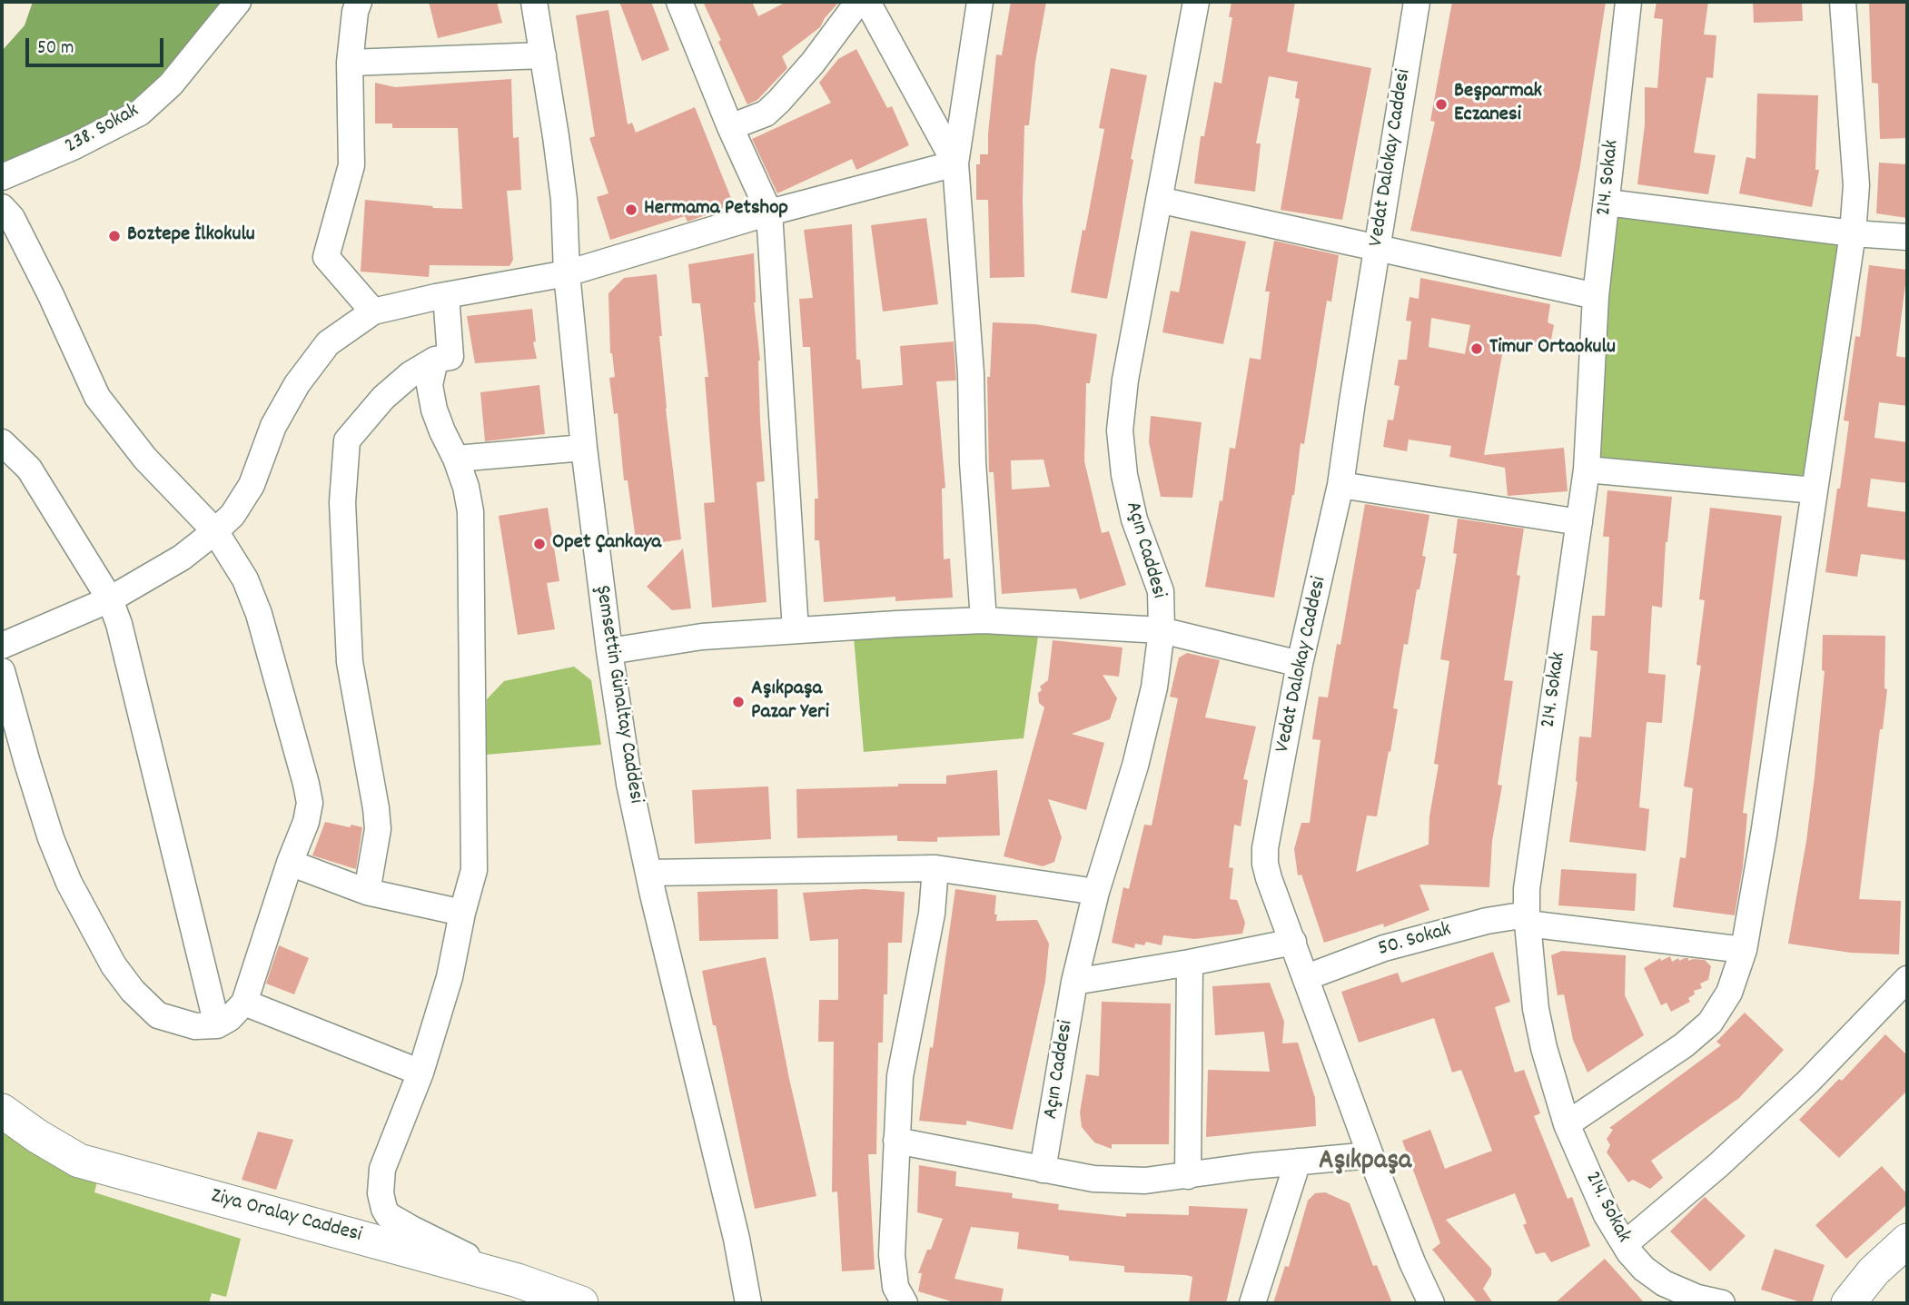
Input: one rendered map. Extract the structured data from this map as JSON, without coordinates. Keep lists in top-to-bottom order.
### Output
{
  "streets": {
    "main road": ["Ziya Oralay Caddesi"],
    "street": [
      "238. Sokak",
      "Vedat Dalokay Caddesi",
      "214. Sokak",
      "Açın Caddesi",
      "Şemsettin Günaltay Caddesi",
      "50. Sokak"
    ]
  },
  "crossings": [
    ["Vedat Dalokay Caddesi", "50. Sokak"],
    ["214. Sokak", "50. Sokak"]
  ],
  "districts": ["Aşıkpaşa"],
  "places": [
    "Beşparmak Eczanesi",
    "Hermama Petshop",
    "Boztepe İlkokulu",
    "Timur Ortaokulu",
    "Opet Çankaya",
    "Aşıkpaşa Pazar Yeri"
  ],
  "scale_bar": "50 m"
}
